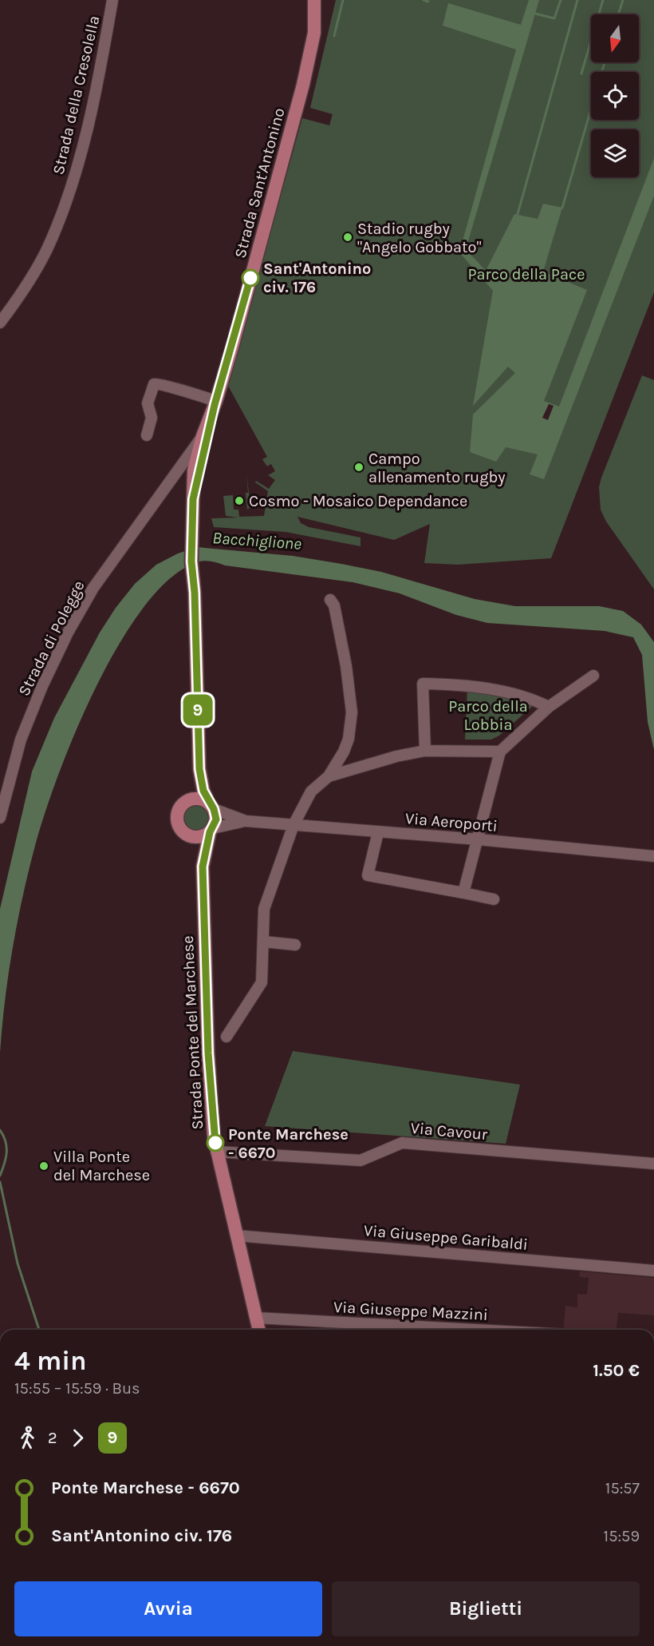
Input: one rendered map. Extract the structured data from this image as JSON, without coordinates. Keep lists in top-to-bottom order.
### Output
{
  "streets": {
    "main road": ["Strada Sant'Antonino", "Strada Ponte del Marchese"],
    "street": [
      "Strada della Cresolella",
      "Strada di Polegge",
      "Via Aeroporti",
      "Via Cavour",
      "Via Giuseppe Garibaldi",
      "Via Giuseppe Mazzini"
    ]
  },
  "crossings": [
    ["Strada Sant'Antonino", "Strada di Polegge"],
    ["Strada Sant'Antonino", "Strada Ponte del Marchese"],
    ["Strada di Polegge", "Strada Ponte del Marchese"],
    ["Via Aeroporti", "Strada Ponte del Marchese"],
    ["Strada Ponte del Marchese", "Via Cavour"],
    ["Strada Ponte del Marchese", "Via Giuseppe Garibaldi"],
    ["Strada Ponte del Marchese", "Via Giuseppe Mazzini"]
  ],
  "water": ["Bacchiglione"],
  "parks": ["Parco della Pace", "Parco della Lobbia"],
  "places": [
    "Stadio rugby \"Angelo Gobbato\"",
    "Sant'Antonino civ. 176",
    "Campo allenamento rugby",
    "Cosmo - Mosaico Dependance",
    "Ponte Marchese - 6670",
    "Villa Ponte del Marchese"
  ],
  "lines": ["bus line 9"],
  "north": "bottom",
  "page": {
    "on_map": "9",
    "heading": ["4 min", "15:55 – 15:59 · Bus", "1.50 €"],
    "legs": ["2", "9"],
    "list": [
      {
        "name": "Ponte Marchese - 6670",
        "value": "15:57"
      },
      {
        "name": "Sant'Antonino civ. 176",
        "value": "15:59"
      }
    ],
    "buttons": ["Avvia", "Biglietti"]
  }
}
